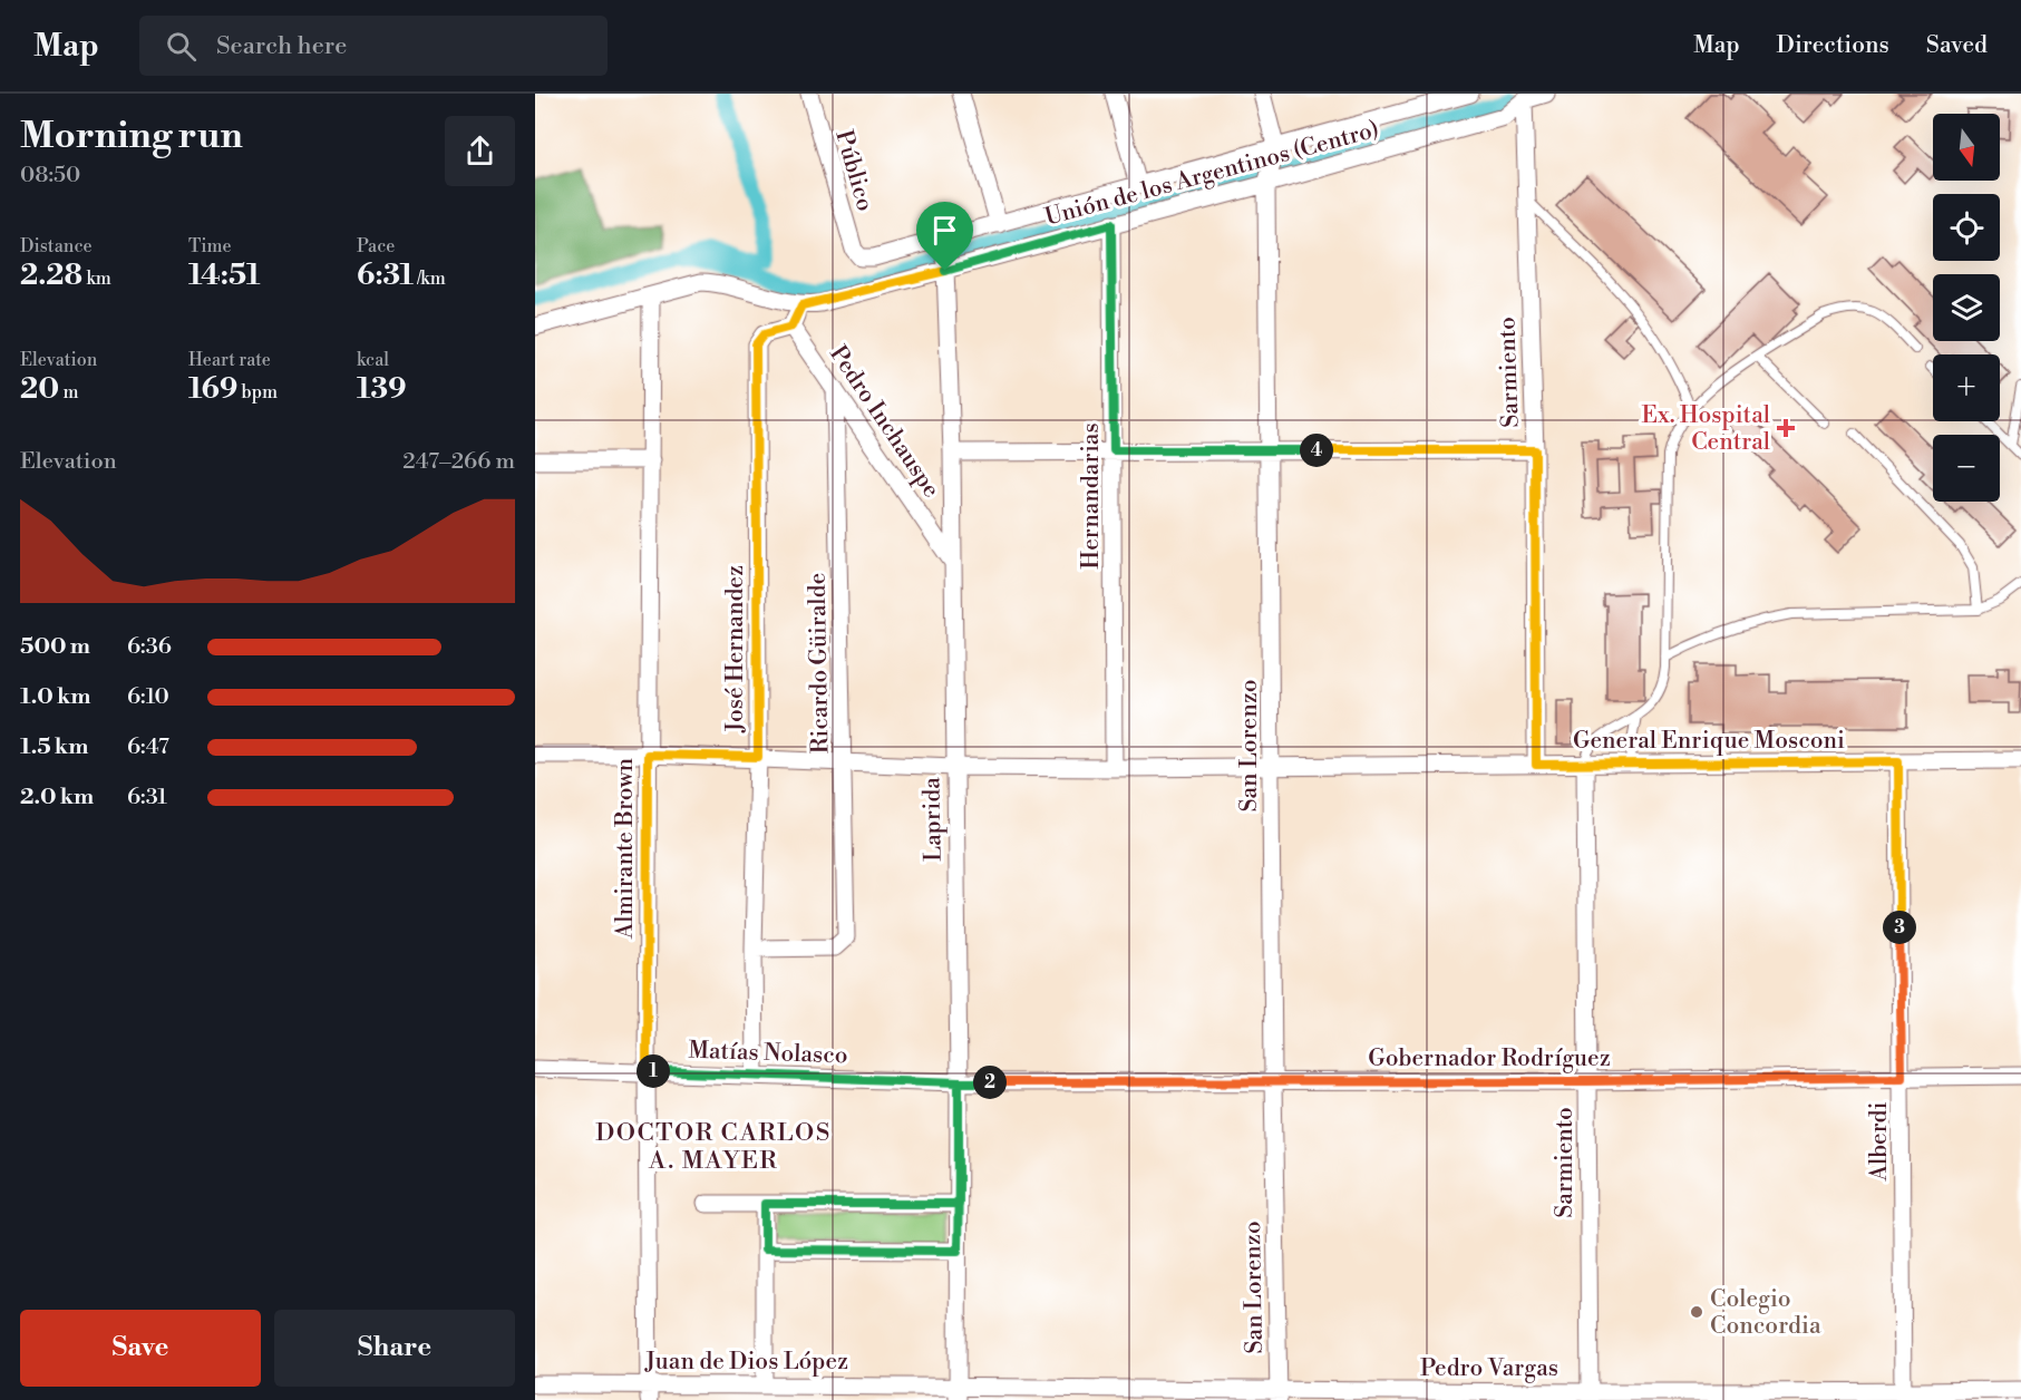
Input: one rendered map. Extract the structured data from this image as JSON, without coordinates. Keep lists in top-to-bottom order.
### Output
{
  "streets": {
    "street": [
      "Público",
      "Unión de los Argentinos (Centro)",
      "Sarmiento",
      "Pedro Inchauspe",
      "Hernandarias",
      "José Hernandez",
      "Ricardo Güiralde",
      "General Enrique Mosconi",
      "San Lorenzo",
      "Laprida",
      "Almirante Brown",
      "Matías Nolasco",
      "Gobernador Rodríguez",
      "Alberdi",
      "Juan de Dios López",
      "Pedro Vargas"
    ]
  },
  "crossings": [
    ["Público", "Unión de los Argentinos (Centro)"],
    ["Unión de los Argentinos (Centro)", "Sarmiento"],
    ["Unión de los Argentinos (Centro)", "Hernandarias"],
    ["Unión de los Argentinos (Centro)", "San Lorenzo"],
    ["Unión de los Argentinos (Centro)", "Laprida"],
    ["Sarmiento", "General Enrique Mosconi"],
    ["Sarmiento", "Gobernador Rodríguez"],
    ["Sarmiento", "Pedro Vargas"],
    ["Pedro Inchauspe", "José Hernandez"],
    ["Pedro Inchauspe", "Ricardo Güiralde"],
    ["Pedro Inchauspe", "Laprida"],
    ["Hernandarias", "General Enrique Mosconi"],
    ["José Hernandez", "Ricardo Güiralde"],
    ["José Hernandez", "General Enrique Mosconi"],
    ["José Hernandez", "Matías Nolasco"],
    ["Ricardo Güiralde", "General Enrique Mosconi"],
    ["General Enrique Mosconi", "San Lorenzo"],
    ["General Enrique Mosconi", "Laprida"],
    ["General Enrique Mosconi", "Almirante Brown"],
    ["General Enrique Mosconi", "Alberdi"],
    ["San Lorenzo", "Gobernador Rodríguez"],
    ["San Lorenzo", "Pedro Vargas"],
    ["Laprida", "Matías Nolasco"],
    ["Laprida", "Gobernador Rodríguez"],
    ["Laprida", "Juan de Dios López"],
    ["Laprida", "Pedro Vargas"],
    ["Almirante Brown", "Matías Nolasco"],
    ["Almirante Brown", "Juan de Dios López"],
    ["Matías Nolasco", "Gobernador Rodríguez"],
    ["Gobernador Rodríguez", "Alberdi"],
    ["Alberdi", "Pedro Vargas"],
    ["Juan de Dios López", "Pedro Vargas"]
  ],
  "districts": ["DOCTOR CARLOS A. MAYER"],
  "places": {
    "health": ["Ex. Hospital Central"],
    "other": ["Colegio Concordia"]
  },
  "north": "bottom",
  "page": {
    "header": "Map",
    "search": "Search here",
    "nav": ["Map", "Directions", "Saved"],
    "heading": ["Morning run", "08:50"],
    "map_buttons": ["+", "−"],
    "stats": [
      ["Distance", "2.28 km"],
      ["Time", "14:51"],
      ["Pace", "6:31 /km"],
      ["Elevation", "20 m"],
      ["Heart rate", "169 bpm"],
      ["kcal", "139"]
    ],
    "pins": [
      "4",
      "3",
      "1",
      "2"
    ],
    "chart": ["Elevation", "247–266 m"],
    "list": [
      {
        "name": "500 m",
        "note": "6:36"
      },
      {
        "name": "1.0 km",
        "note": "6:10"
      },
      {
        "name": "1.5 km",
        "note": "6:47"
      },
      {
        "name": "2.0 km",
        "note": "6:31"
      }
    ],
    "buttons": ["Save", "Share"]
  }
}
